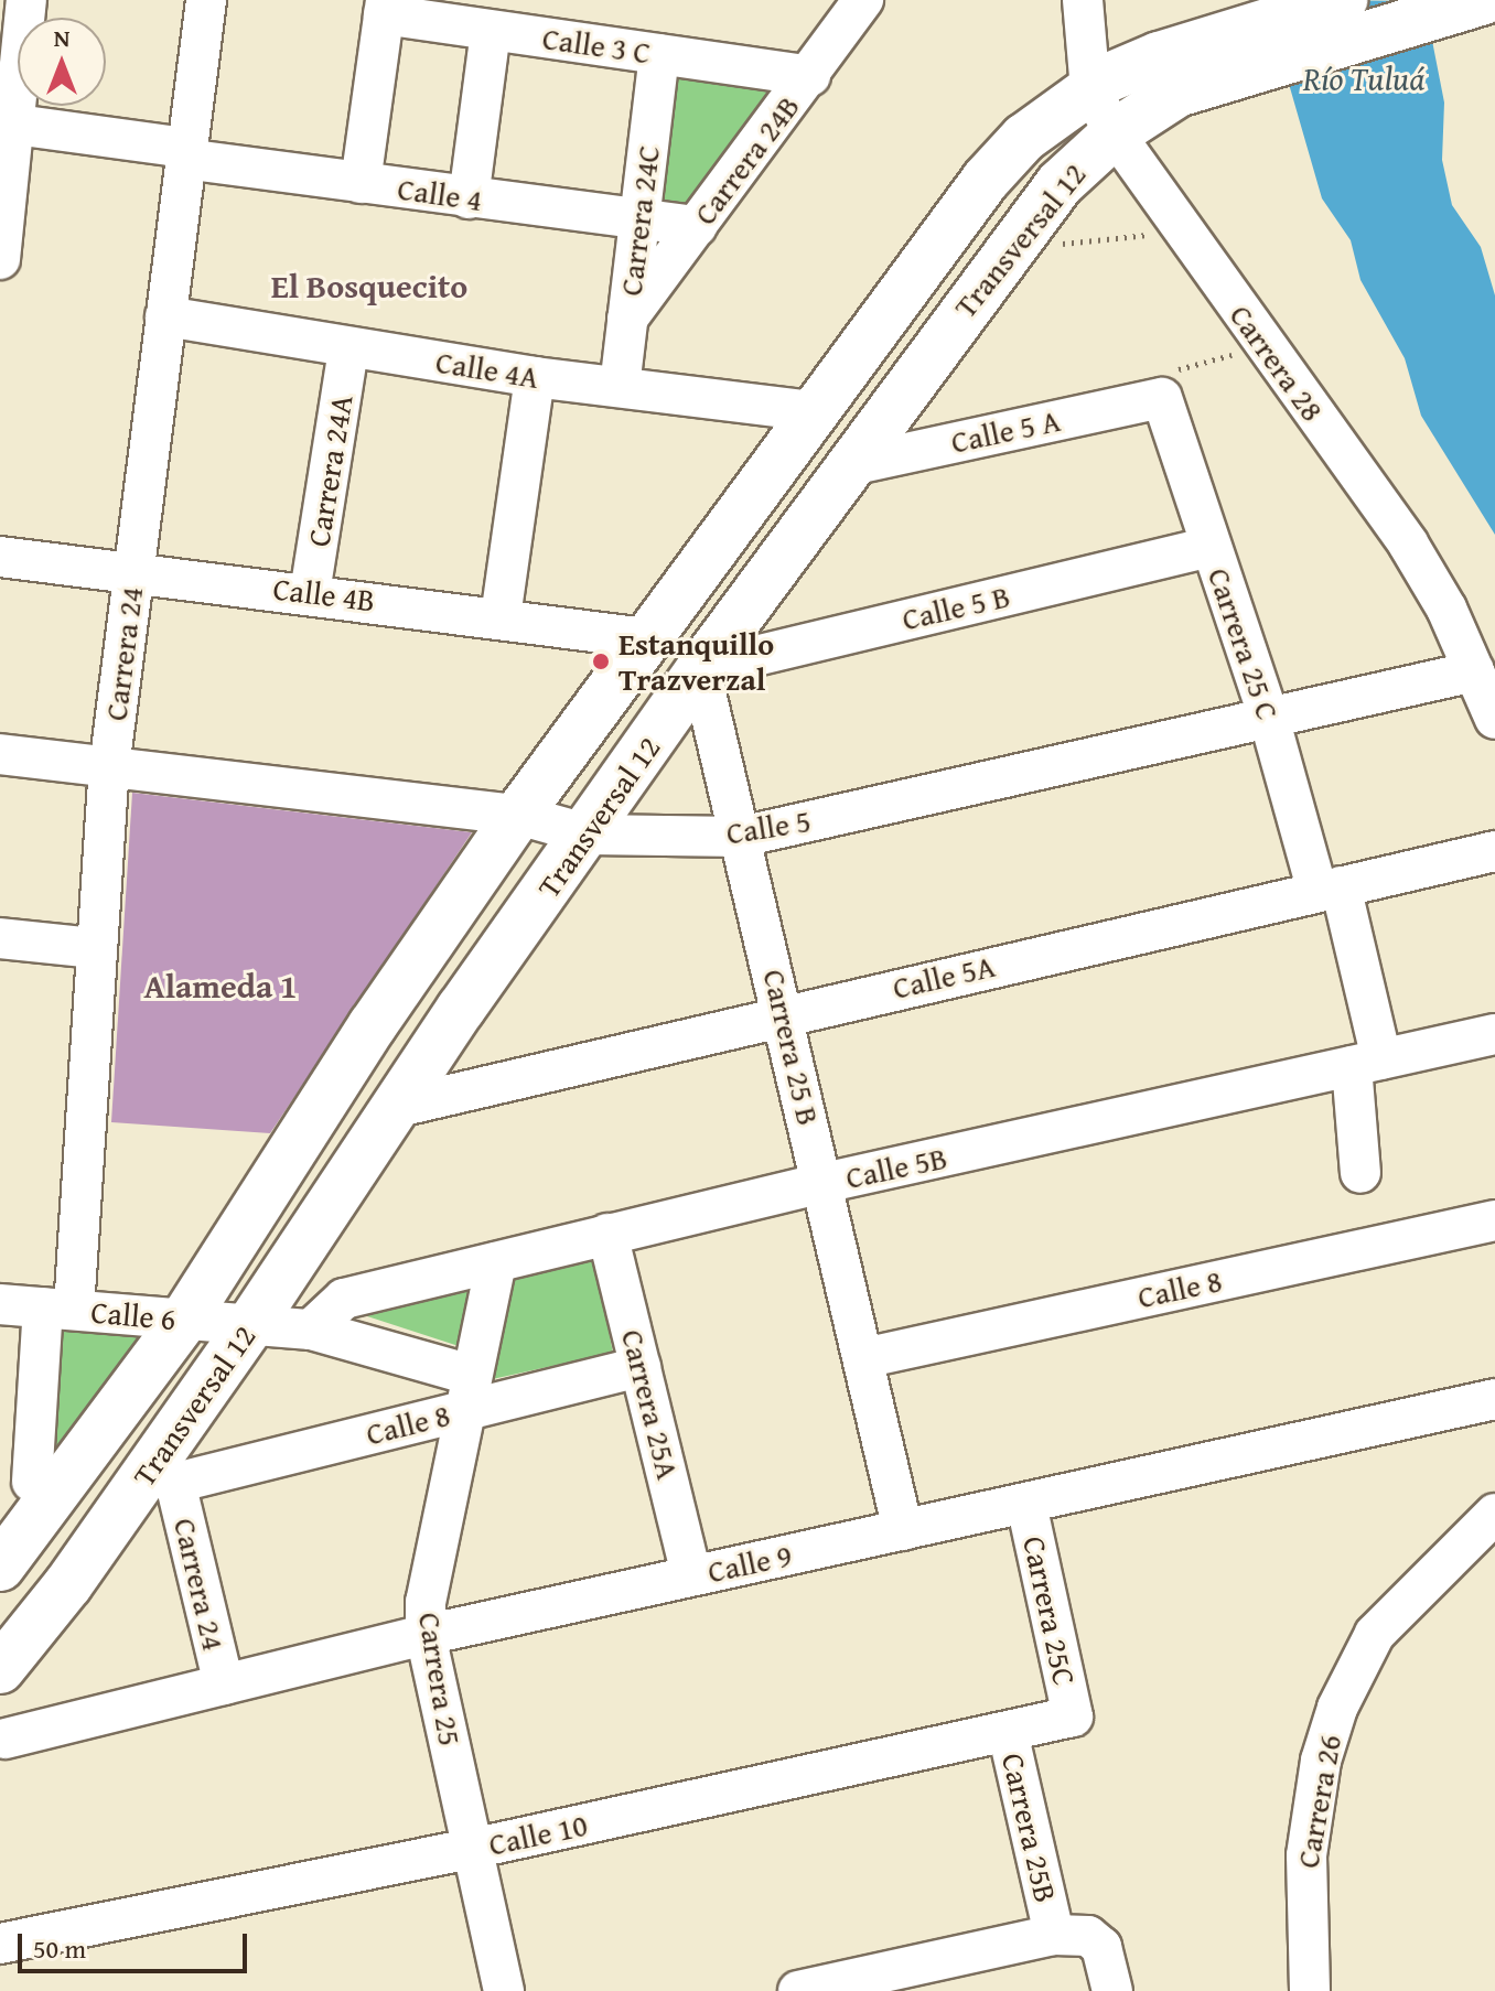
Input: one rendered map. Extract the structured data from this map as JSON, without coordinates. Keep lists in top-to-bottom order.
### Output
{
  "streets": {
    "main road": ["Transversal 12"],
    "street": [
      "Calle 3 C",
      "Carrera 24B",
      "Calle 4",
      "Carrera 24C",
      "Carrera 28",
      "Calle 4A",
      "Calle 5 A",
      "Carrera 24A",
      "Calle 4B",
      "Calle 5 B",
      "Carrera 25 C",
      "Carrera 24",
      "Calle 5",
      "Calle 5A",
      "Carrera 25 B",
      "Calle 5B",
      "Calle 8",
      "Calle 6",
      "Carrera 25A",
      "Calle 9",
      "Carrera 25C",
      "Carrera 25",
      "Carrera 26",
      "Carrera 25B",
      "Calle 10"
    ]
  },
  "crossings": [
    ["Calle 3 C", "Carrera 24B"],
    ["Calle 3 C", "Carrera 24C"],
    ["Carrera 24B", "Calle 4"],
    ["Carrera 24B", "Carrera 24C"],
    ["Calle 4", "Carrera 24C"],
    ["Calle 4", "Carrera 24"],
    ["Carrera 24C", "Calle 4A"],
    ["Transversal 12", "Carrera 28"],
    ["Transversal 12", "Calle 4A"],
    ["Transversal 12", "Calle 5 A"],
    ["Transversal 12", "Calle 4B"],
    ["Transversal 12", "Calle 5 B"],
    ["Transversal 12", "Carrera 24"],
    ["Transversal 12", "Calle 5"],
    ["Transversal 12", "Calle 5A"],
    ["Transversal 12", "Carrera 25 B"],
    ["Transversal 12", "Calle 6"],
    ["Carrera 28", "Calle 5"],
    ["Calle 4A", "Carrera 24A"],
    ["Calle 4A", "Carrera 24"],
    ["Calle 5 A", "Carrera 25 C"],
    ["Carrera 24A", "Calle 4B"],
    ["Calle 4B", "Carrera 24"],
    ["Calle 5 B", "Carrera 25 C"],
    ["Calle 5 B", "Carrera 25 B"],
    ["Carrera 25 C", "Calle 5"],
    ["Carrera 25 C", "Calle 5A"],
    ["Carrera 25 C", "Calle 5B"],
    ["Carrera 24", "Calle 5"],
    ["Carrera 24", "Calle 8"],
    ["Carrera 24", "Calle 6"],
    ["Carrera 24", "Calle 9"],
    ["Calle 5", "Carrera 25 B"],
    ["Calle 5A", "Carrera 25 B"],
    ["Carrera 25 B", "Calle 5B"],
    ["Carrera 25 B", "Calle 8"],
    ["Carrera 25 B", "Calle 9"],
    ["Calle 5B", "Calle 6"],
    ["Calle 5B", "Carrera 25A"],
    ["Calle 5B", "Carrera 25"],
    ["Calle 8", "Calle 6"],
    ["Calle 8", "Carrera 25A"],
    ["Calle 8", "Carrera 25"],
    ["Calle 6", "Carrera 25"],
    ["Carrera 25A", "Calle 9"],
    ["Calle 9", "Carrera 25C"],
    ["Calle 9", "Carrera 25"],
    ["Carrera 25C", "Calle 10"],
    ["Carrera 25", "Calle 10"],
    ["Carrera 25B", "Calle 10"]
  ],
  "districts": ["El Bosquecito", "Alameda 1"],
  "water": ["Río Tuluá"],
  "places": ["Estanquillo Trazverzal"],
  "scale_bar": "50 m",
  "north": "top"
}
